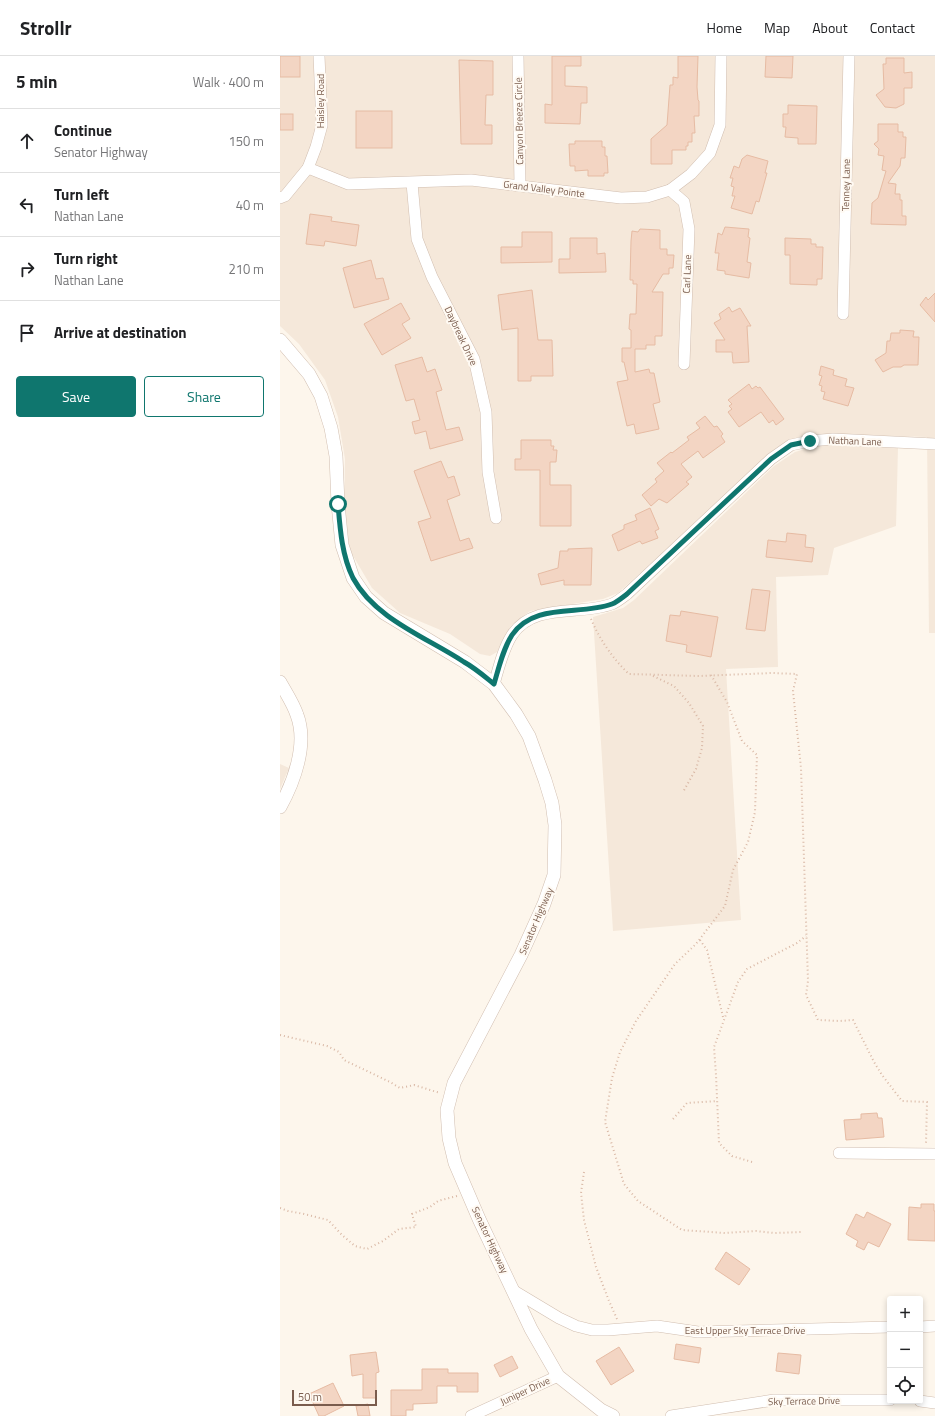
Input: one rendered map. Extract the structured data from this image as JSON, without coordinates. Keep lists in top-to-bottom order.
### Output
{
  "streets": {
    "street": [
      "Haisley Road",
      "Canyon Breeze Circle",
      "Tenney Lane",
      "Grand Valley Pointe",
      "Carl Lane",
      "Daybreak Drive",
      "Nathan Lane",
      "Senator Highway",
      "East Upper Sky Terrace Drive",
      "Juniper Drive",
      "Sky Terrace Drive"
    ]
  },
  "crossings": [
    ["Haisley Road", "Grand Valley Pointe"],
    ["Canyon Breeze Circle", "Grand Valley Pointe"],
    ["Grand Valley Pointe", "Carl Lane"],
    ["Grand Valley Pointe", "Daybreak Drive"],
    ["Nathan Lane", "Senator Highway"],
    ["Senator Highway", "East Upper Sky Terrace Drive"],
    ["Senator Highway", "Juniper Drive"]
  ],
  "scale_bar": "50 m",
  "page": {
    "header": "Strollr",
    "nav": [
      "Home",
      "Map",
      "About",
      "Contact"
    ],
    "heading": ["5 min", "Walk · 400 m"],
    "list": [
      ["Continue", "Senator Highway", "150 m"],
      ["Turn left", "Nathan Lane", "40 m"],
      ["Turn right", "Nathan Lane", "210 m"],
      "Arrive at destination"
    ],
    "buttons": ["Save", "Share"],
    "map_buttons": ["+", "−"],
    "scale": "50 m"
  }
}
